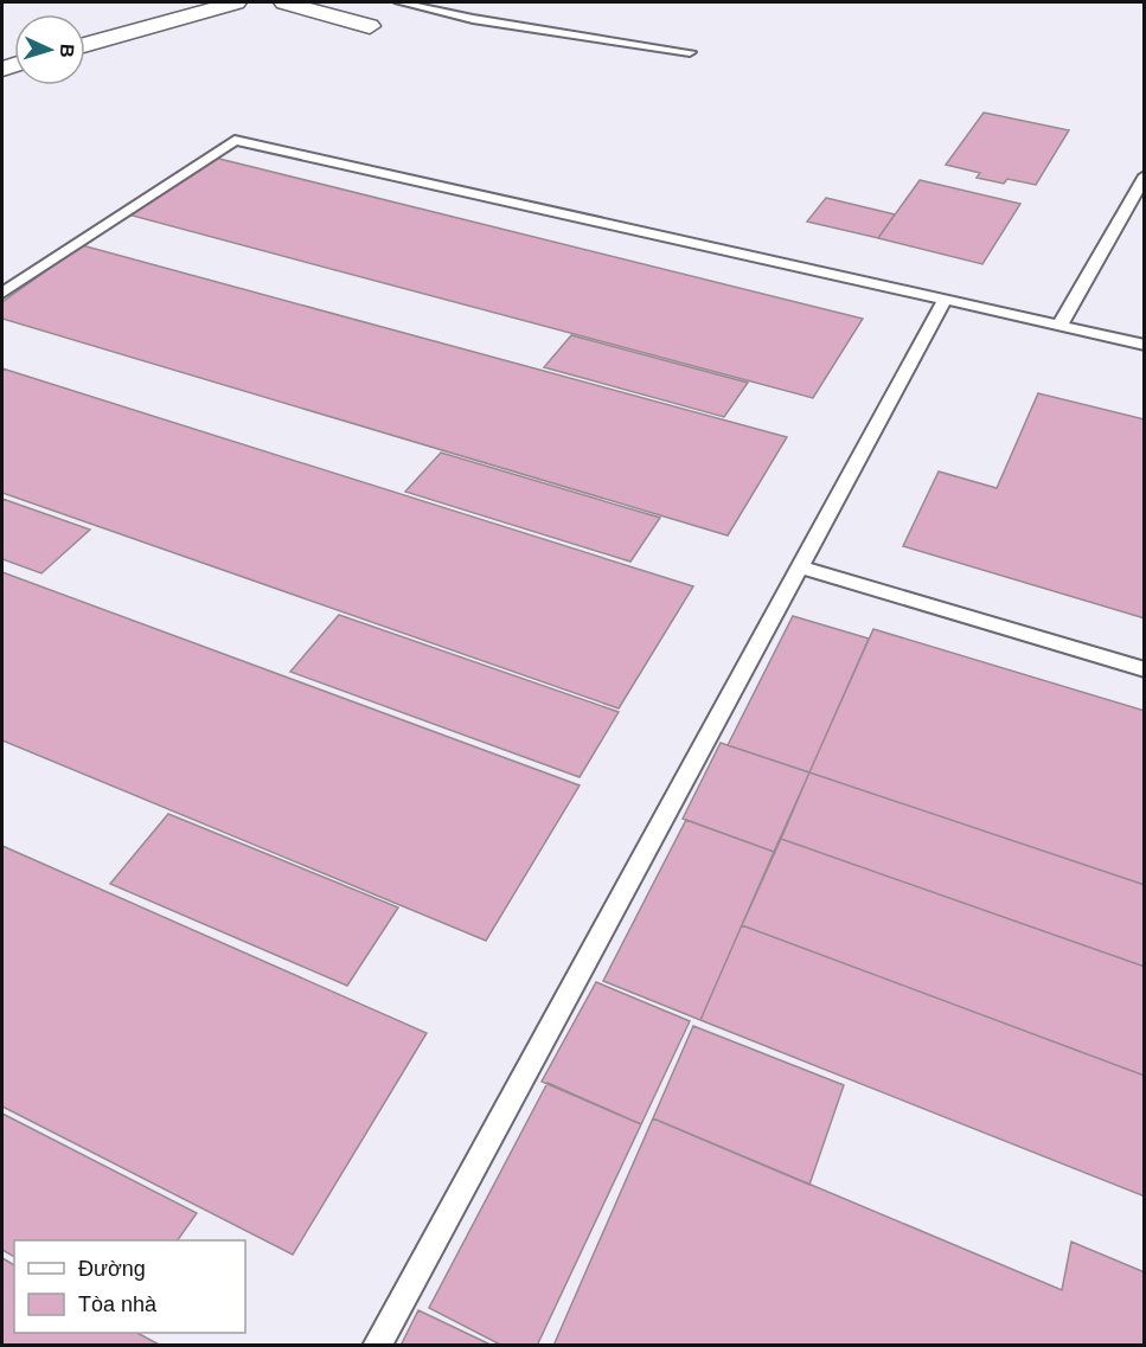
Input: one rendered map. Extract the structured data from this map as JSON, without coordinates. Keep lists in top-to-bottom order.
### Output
{
  "legend": ["Đường", "Tòa nhà"],
  "north": "right"
}
